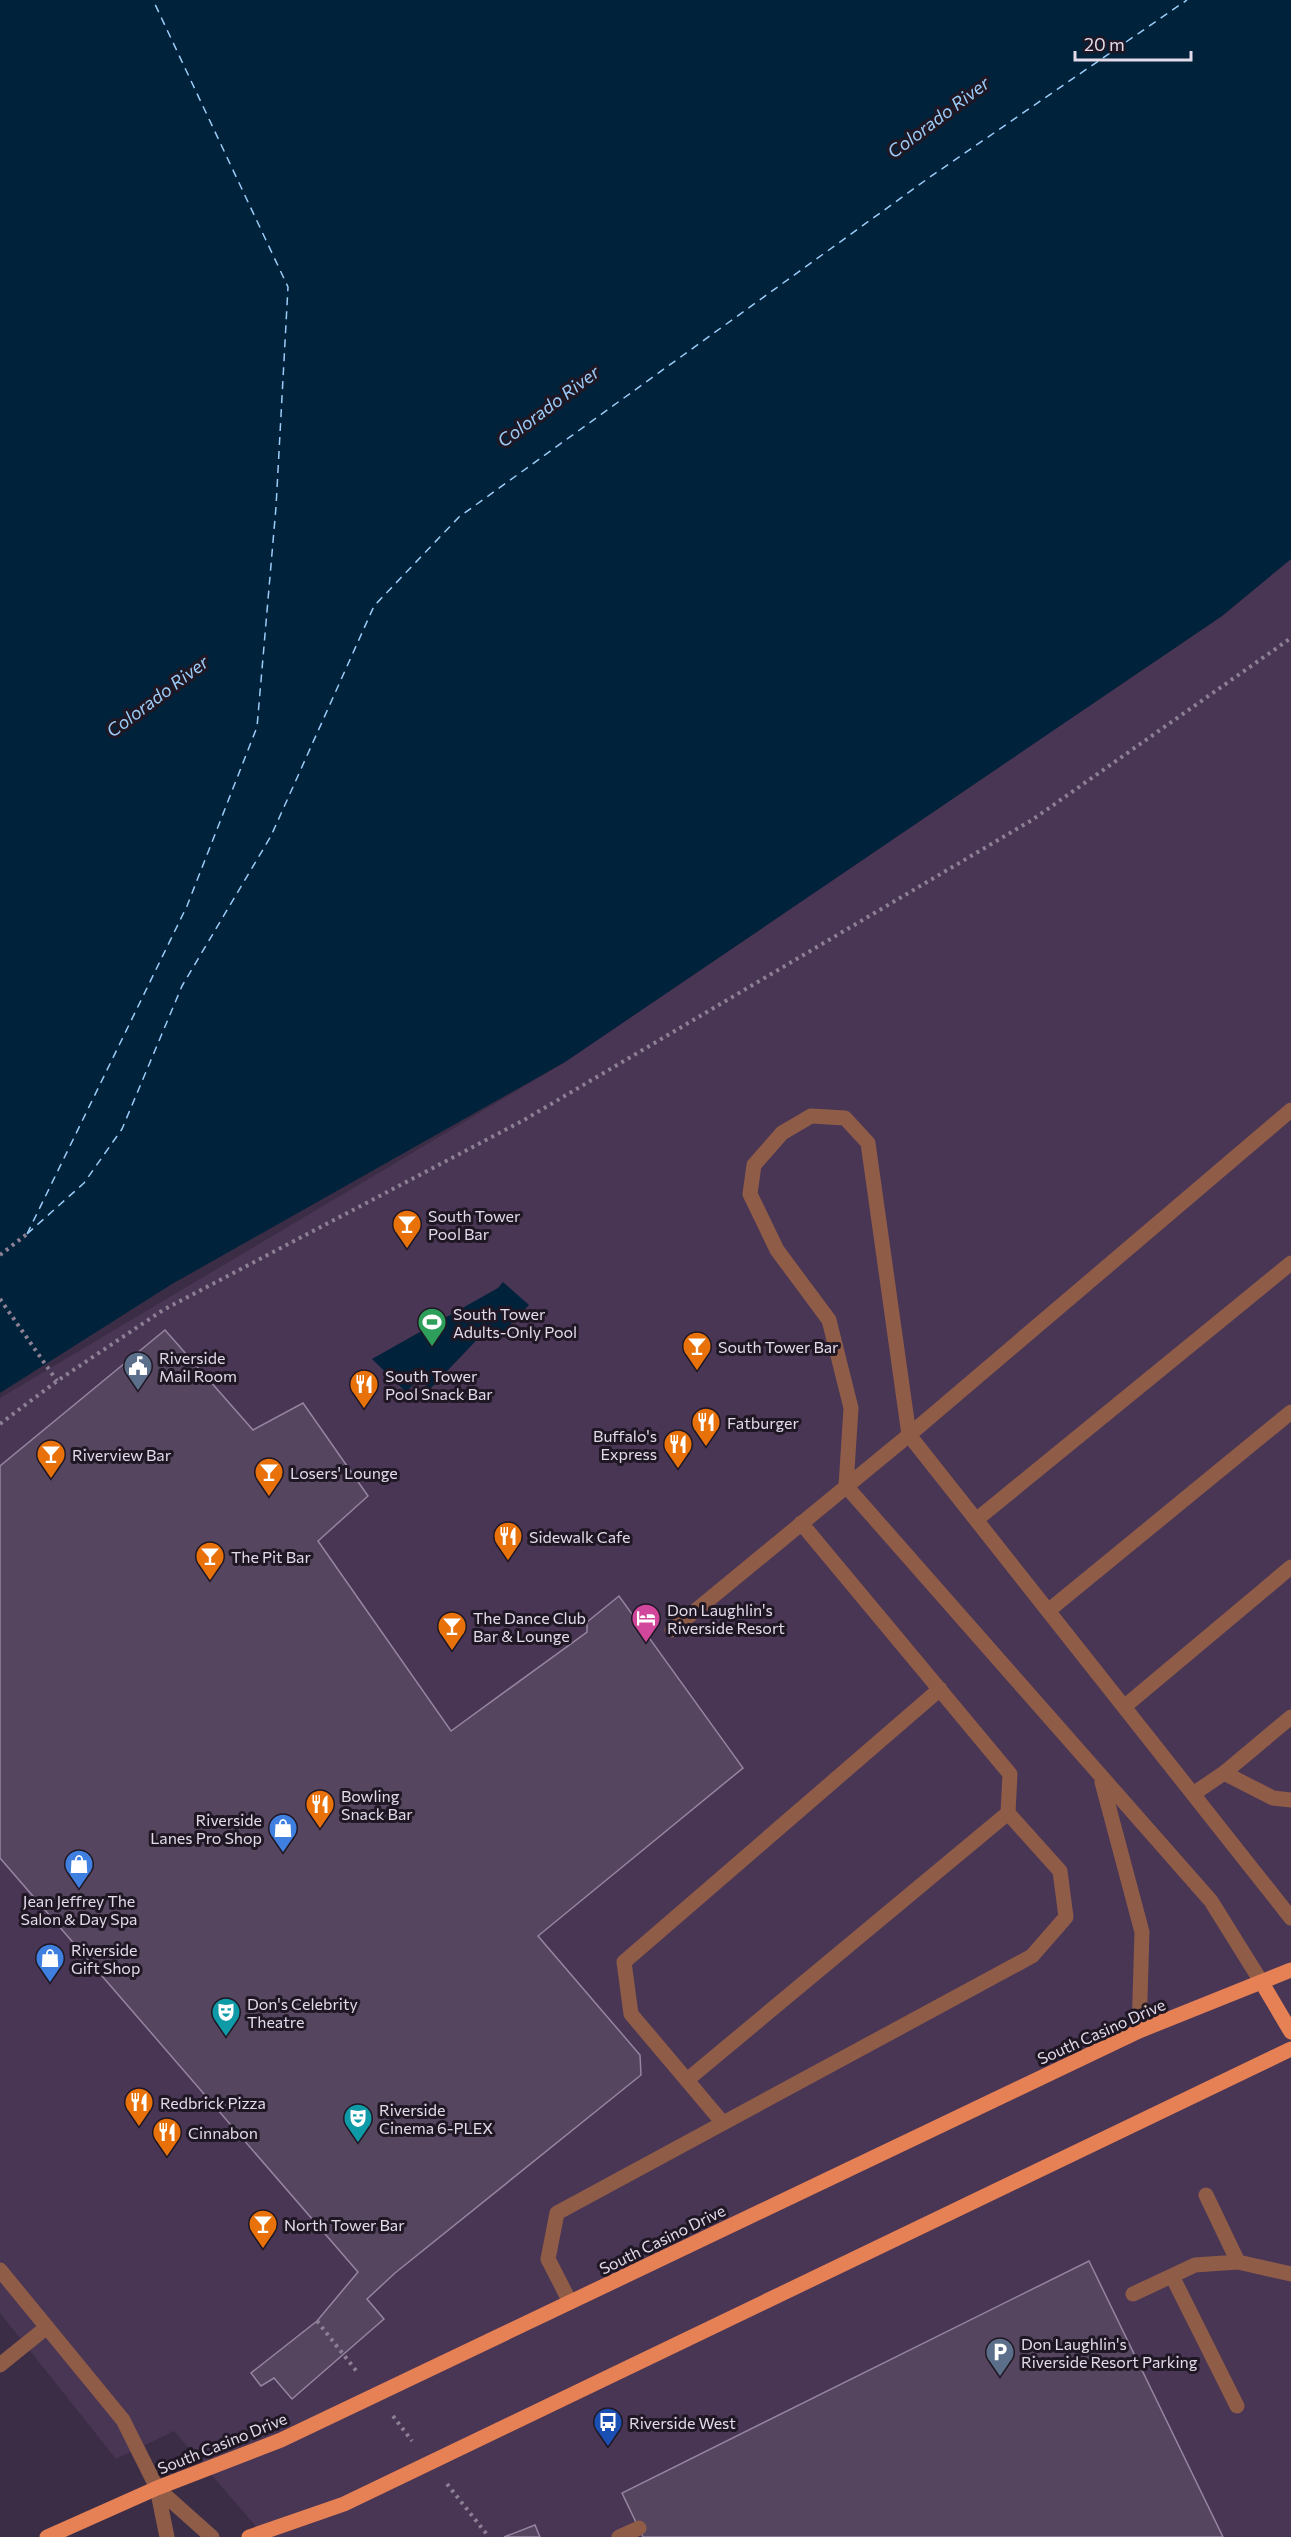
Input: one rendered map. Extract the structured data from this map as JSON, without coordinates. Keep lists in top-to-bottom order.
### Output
{
  "streets": {
    "main road": ["South Casino Drive"]
  },
  "water": ["Colorado River"],
  "places": {
    "bar": [
      "South Tower Pool Bar",
      "South Tower Bar",
      "Riverview Bar",
      "Losers' Lounge",
      "The Pit Bar",
      "The Dance Club Bar & Lounge",
      "North Tower Bar"
    ],
    "sports": ["South Tower Adults-Only Pool"],
    "public building": ["Riverside Mail Room"],
    "restaurant": [
      "South Tower Pool Snack Bar",
      "Fatburger",
      "Buffalo's Express",
      "Sidewalk Cafe",
      "Bowling Snack Bar",
      "Redbrick Pizza",
      "Cinnabon"
    ],
    "hotel": ["Don Laughlin's Riverside Resort"],
    "shop": ["Riverside Lanes Pro Shop", "Jean Jeffrey The Salon & Day Spa", "Riverside Gift Shop"],
    "theatre": ["Don's Celebrity Theatre", "Riverside Cinema 6-PLEX"],
    "parking": ["Don Laughlin's Riverside Resort Parking"],
    "bus stop": ["Riverside West"]
  },
  "scale_bar": "20 m"
}
